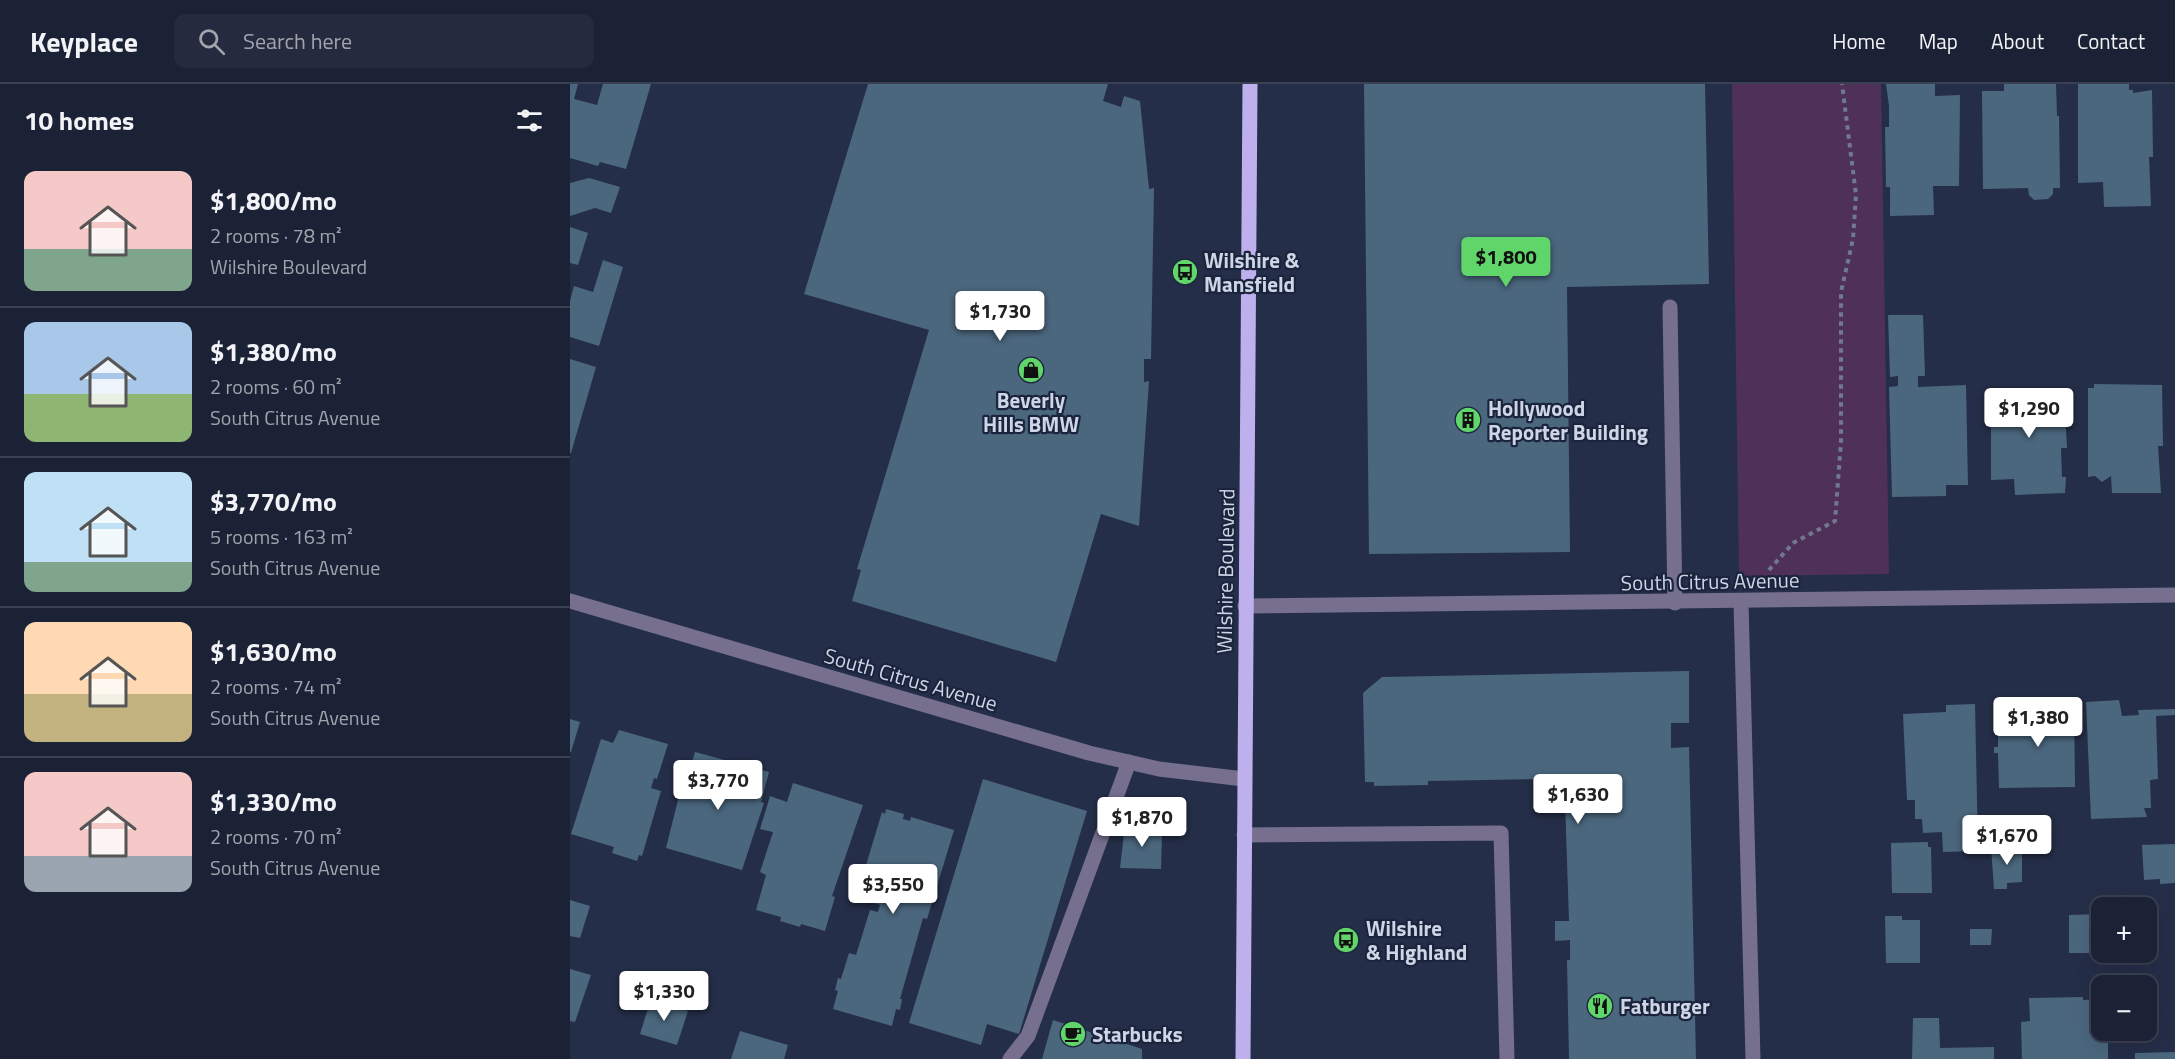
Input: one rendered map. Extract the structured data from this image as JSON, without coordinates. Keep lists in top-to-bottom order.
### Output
{
  "streets": {
    "main road": ["Wilshire Boulevard"],
    "street": ["South Citrus Avenue"]
  },
  "crossings": [
    ["Wilshire Boulevard", "South Citrus Avenue"]
  ],
  "places": {
    "bus stop": ["Wilshire & Mansfield", "Wilshire & Highland"],
    "shop": ["Beverly Hills BMW"],
    "building": ["Hollywood Reporter Building"],
    "restaurant": ["Fatburger"],
    "cafe": ["Starbucks"]
  },
  "page": {
    "header": "Keyplace",
    "search": "Search here",
    "nav": [
      "Home",
      "Map",
      "About",
      "Contact"
    ],
    "heading": "10 homes",
    "list": [
      {
        "name": "$1,800/mo",
        "note": "2 rooms · 78 m² · Wilshire Boulevard"
      },
      {
        "name": "$1,380/mo",
        "note": "2 rooms · 60 m² · South Citrus Avenue"
      },
      {
        "name": "$3,770/mo",
        "note": "5 rooms · 163 m² · South Citrus Avenue"
      },
      {
        "name": "$1,630/mo",
        "note": "2 rooms · 74 m² · South Citrus Avenue"
      },
      {
        "name": "$1,330/mo",
        "note": "2 rooms · 70 m² · South Citrus Avenue"
      }
    ],
    "price": [
      "$1,800",
      "$1,730",
      "$1,290",
      "$1,380",
      "$3,770",
      "$1,630",
      "$1,870",
      "$1,670",
      "$3,550",
      "$1,330"
    ],
    "map_buttons": ["+", "−"]
  }
}
